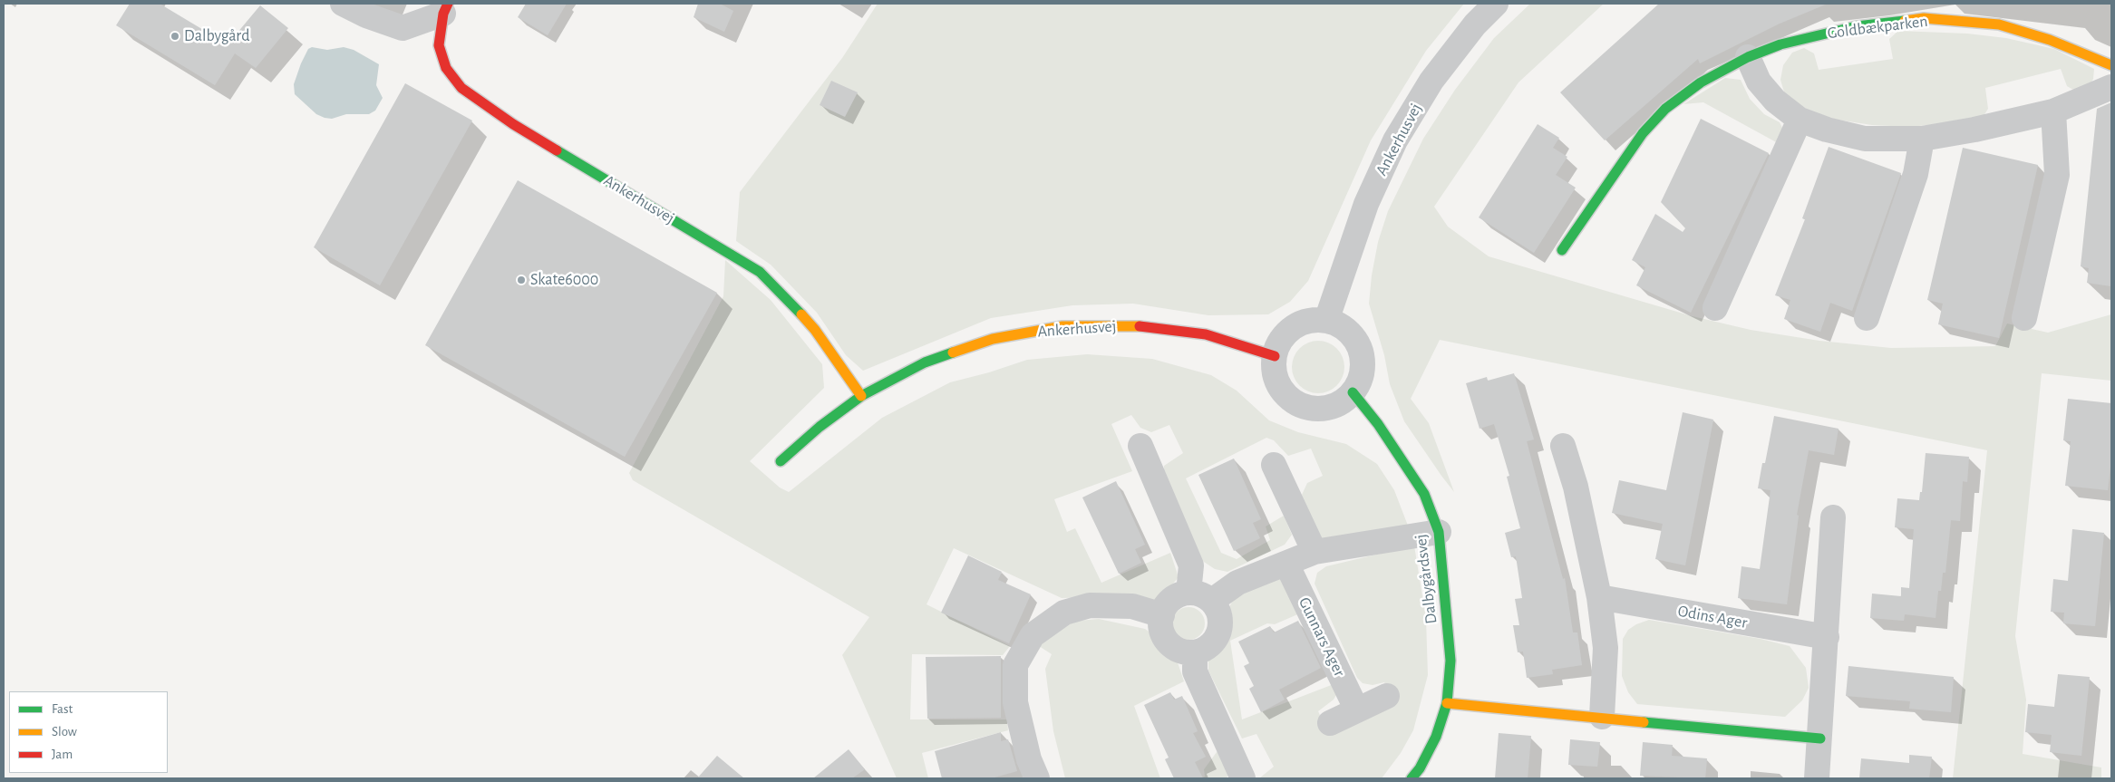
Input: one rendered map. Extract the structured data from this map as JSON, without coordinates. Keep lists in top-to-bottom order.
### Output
{
  "streets": {
    "street": [
      "Goldbækparken",
      "Ankerhusvej",
      "Dalbygårdsvej",
      "Odins Ager",
      "Gunnars Ager"
    ]
  },
  "crossings": [
    ["Ankerhusvej", "Dalbygårdsvej"]
  ],
  "places": ["Dalbygård", "Skate6000"],
  "legend": ["Fast", "Slow", "Jam"]
}
